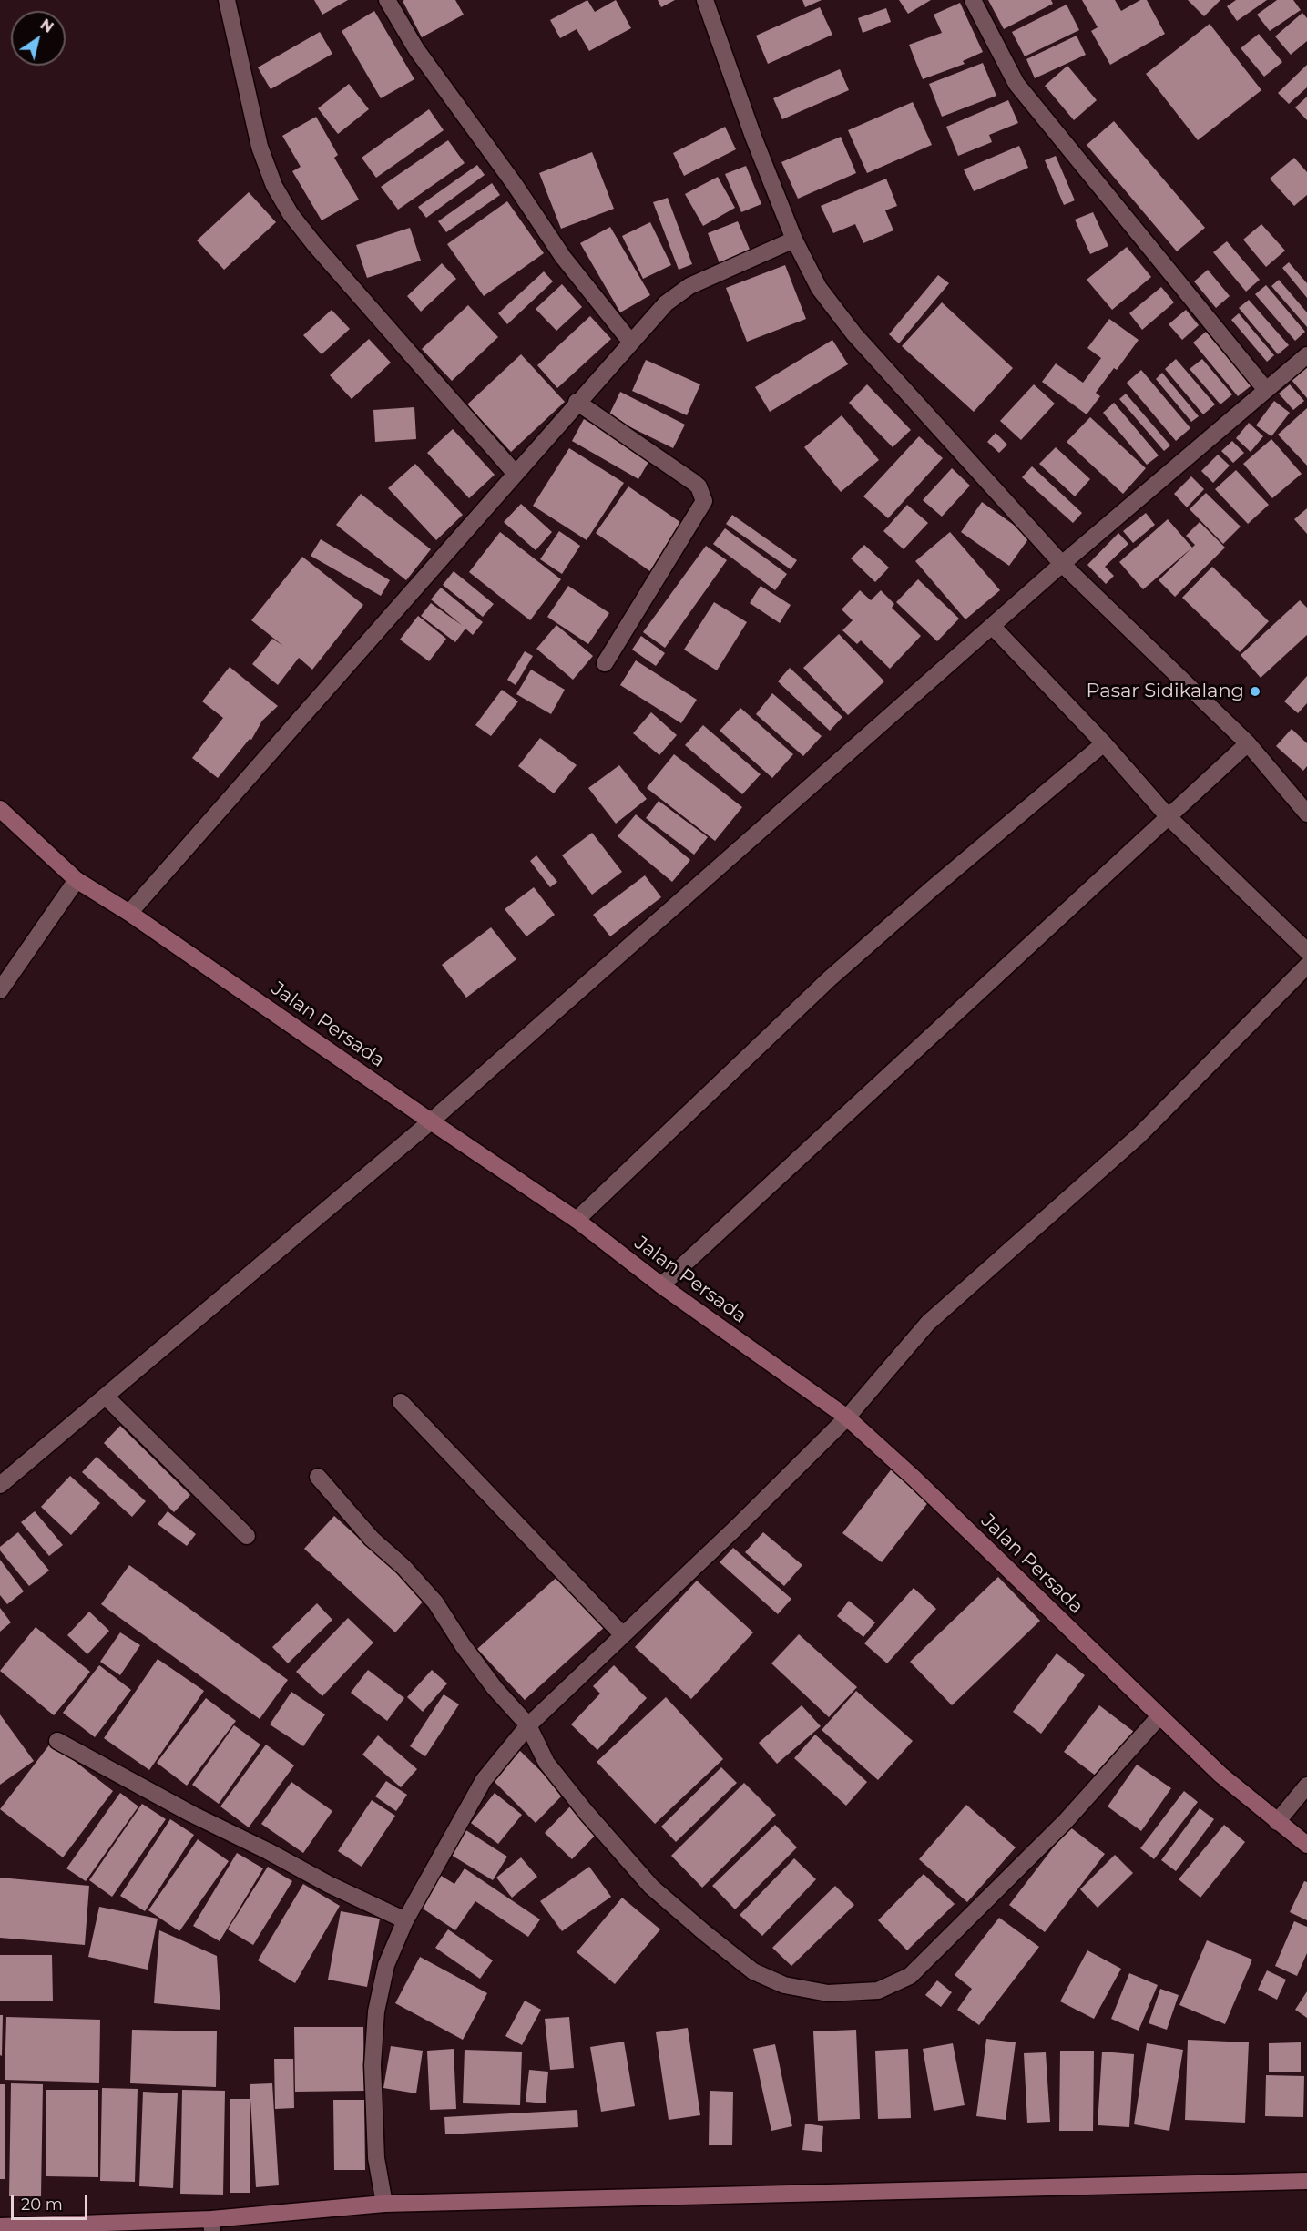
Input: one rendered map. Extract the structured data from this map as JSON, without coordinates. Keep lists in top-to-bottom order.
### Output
{
  "streets": {
    "street": ["Jalan Persada"]
  },
  "places": ["Pasar Sidikalang"],
  "scale_bar": "20 m",
  "north": "top right"
}
